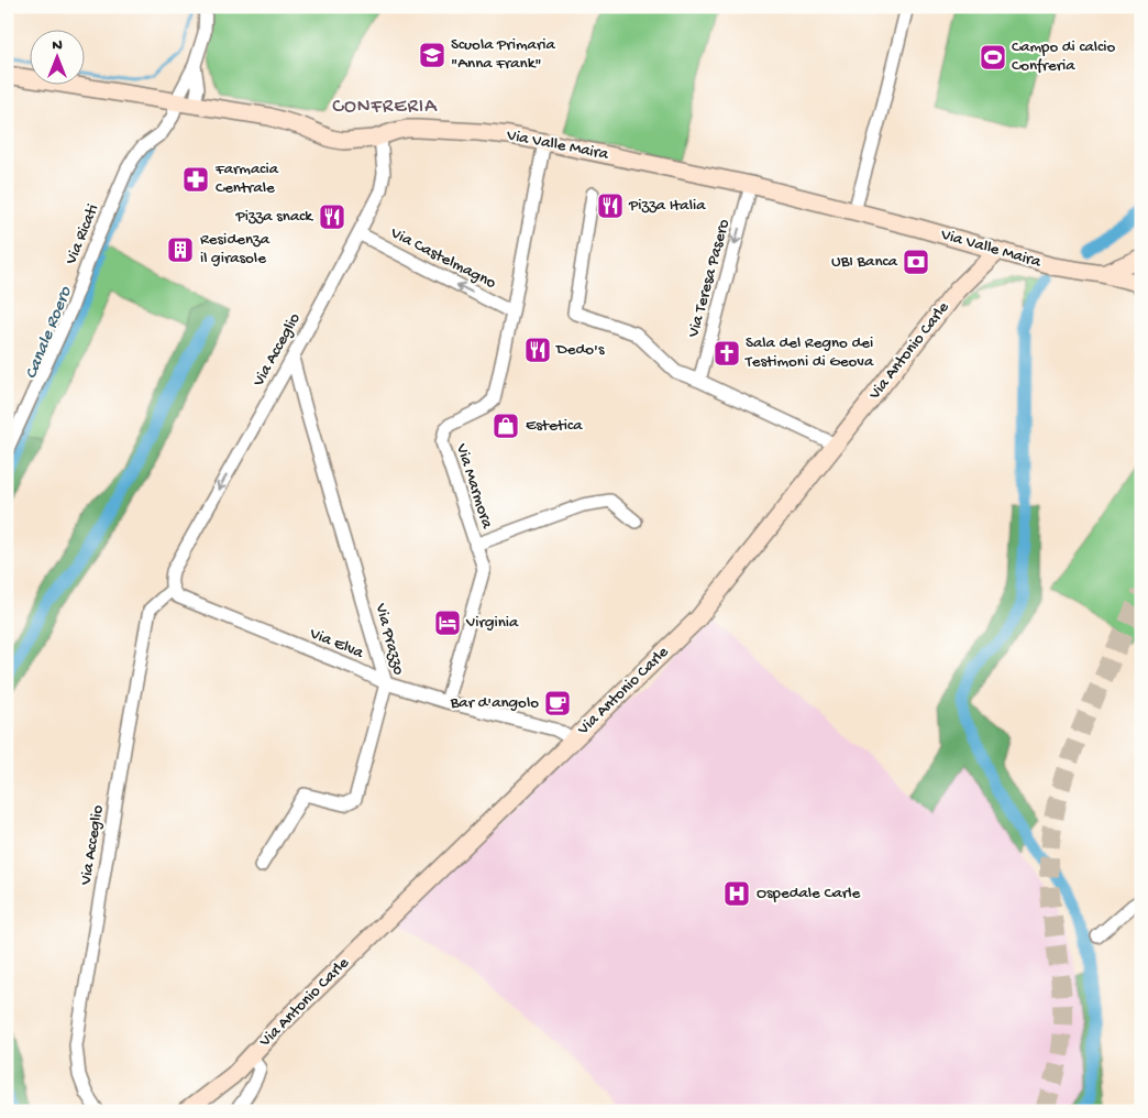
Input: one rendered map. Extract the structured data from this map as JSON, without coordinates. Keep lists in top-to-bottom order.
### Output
{
  "streets": {
    "street": [
      "Via Valle Maira",
      "Via Ricati",
      "Via Castelmagno",
      "Via Teresa Pasero",
      "Via Acceglio",
      "Via Antonio Carle",
      "Via Marmora",
      "Via Prazzo",
      "Via Elva"
    ]
  },
  "crossings": [
    ["Via Valle Maira", "Via Ricati"],
    ["Via Valle Maira", "Via Teresa Pasero"],
    ["Via Valle Maira", "Via Acceglio"],
    ["Via Valle Maira", "Via Antonio Carle"],
    ["Via Valle Maira", "Via Marmora"],
    ["Via Castelmagno", "Via Acceglio"],
    ["Via Castelmagno", "Via Marmora"],
    ["Via Acceglio", "Via Prazzo"],
    ["Via Acceglio", "Via Elva"],
    ["Via Antonio Carle", "Via Elva"],
    ["Via Marmora", "Via Elva"],
    ["Via Prazzo", "Via Elva"]
  ],
  "one_way": ["Via Castelmagno", "Via Teresa Pasero"],
  "districts": ["CONFRERIA"],
  "water": ["Canale Roero"],
  "places": {
    "school or university": ["Scuola Primaria \"Anna Frank\""],
    "sports": ["Campo di calcio Confreria"],
    "pharmacy": ["Farmacia Centrale"],
    "restaurant": ["Pizza Italia", "Pizza snack", "Dedo's"],
    "building": ["Residenza il girasole"],
    "bank": ["UBI Banca"],
    "church": ["Sala del Regno dei Testimoni di Geova"],
    "shop": ["Estetica"],
    "hotel": ["Virginia"],
    "cafe": ["Bar d'angolo"],
    "hospital": ["Ospedale Carle"]
  },
  "north": "top"
}
